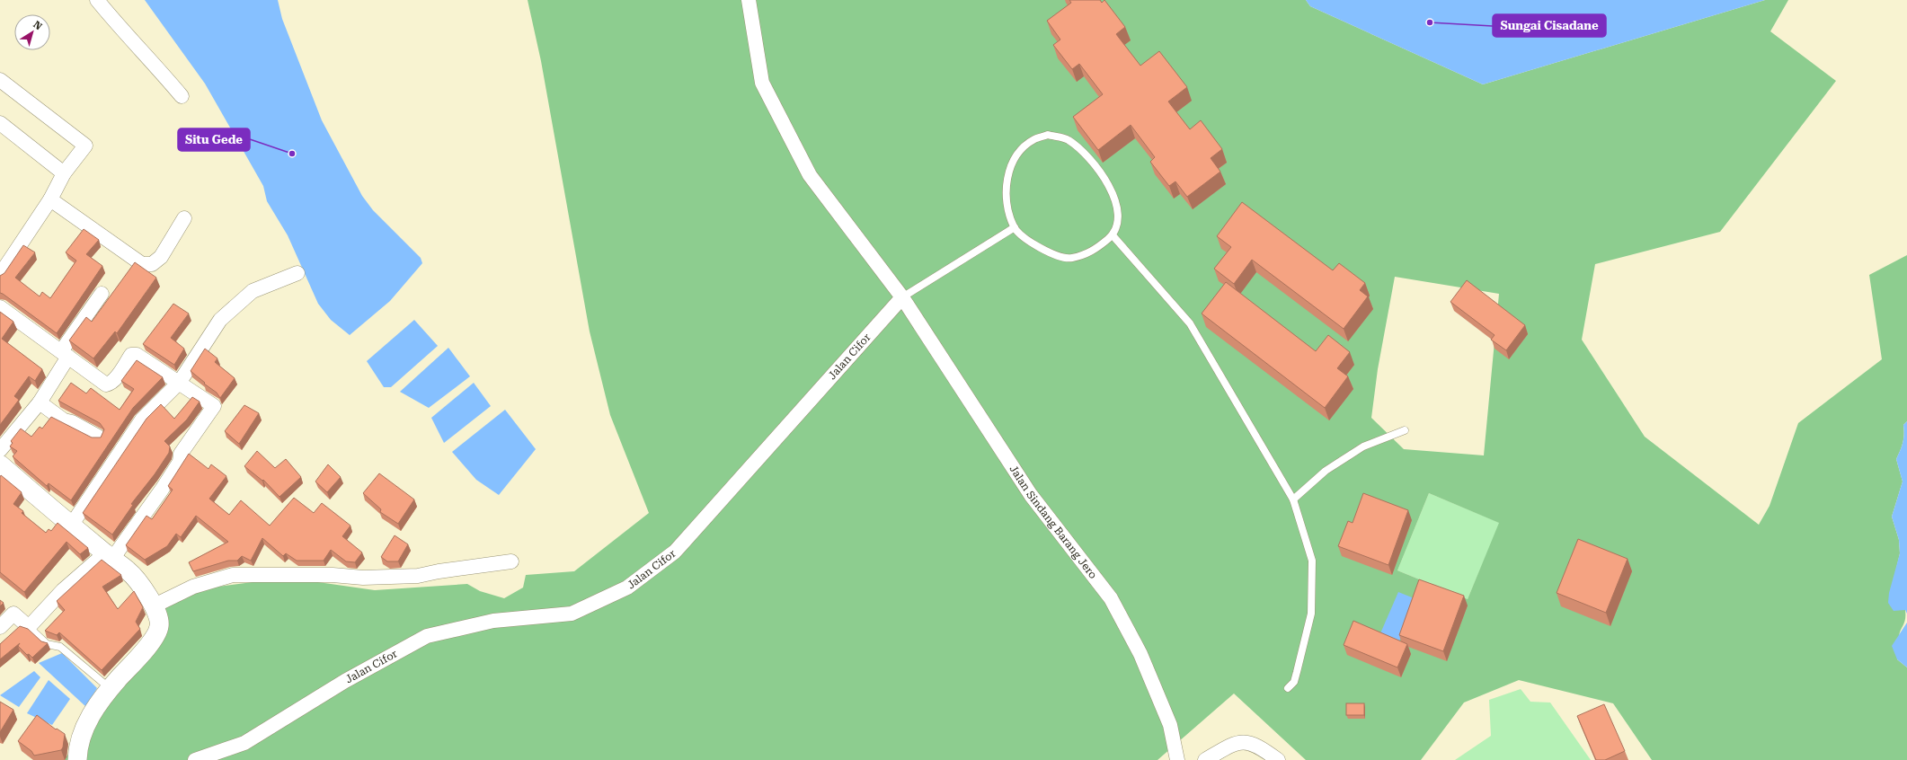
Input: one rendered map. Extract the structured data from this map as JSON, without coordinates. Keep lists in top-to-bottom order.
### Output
{
  "streets": {
    "street": ["Jalan Cifor", "Jalan Sindang Barang Jero"]
  },
  "crossings": [
    ["Jalan Cifor", "Jalan Sindang Barang Jero"]
  ],
  "places": ["Sungai Cisadane", "Situ Gede"],
  "north": "top right"
}
